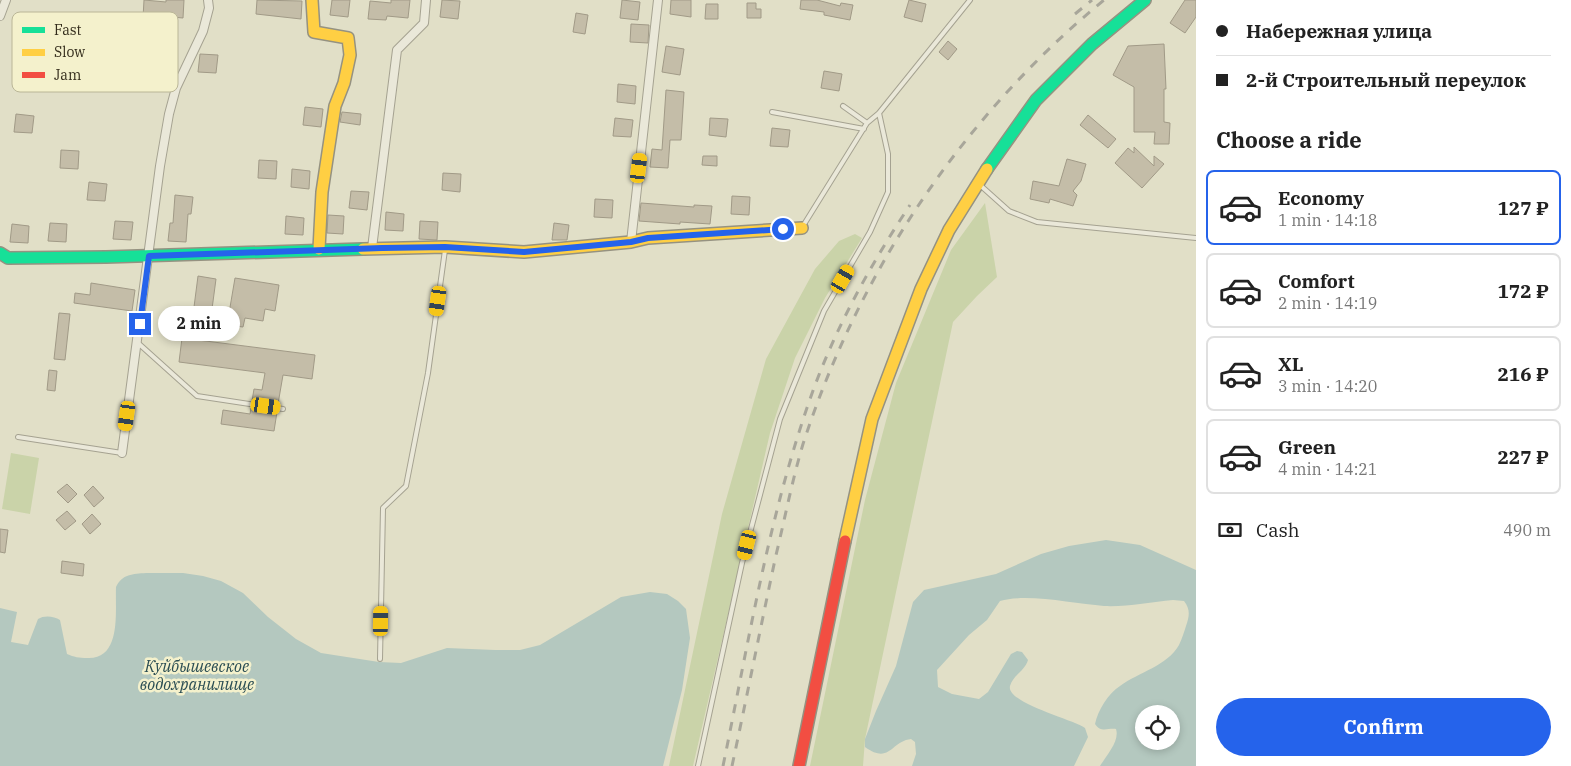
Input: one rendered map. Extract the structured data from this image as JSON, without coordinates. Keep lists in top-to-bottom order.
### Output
{
  "water": ["Куйбышевское водохранилище"],
  "legend": ["Fast", "Slow", "Jam"],
  "page": {
    "banner": ["Набережная улица", "2-й Строительный переулок"],
    "heading": "Choose a ride",
    "list": [
      {
        "name": "Economy",
        "note": "1 min · 14:18",
        "value": "127 ₽"
      },
      {
        "name": "Comfort",
        "note": "2 min · 14:19",
        "value": "172 ₽"
      },
      {
        "name": "XL",
        "note": "3 min · 14:20",
        "value": "216 ₽"
      },
      {
        "name": "Green",
        "note": "4 min · 14:21",
        "value": "227 ₽"
      }
    ],
    "bubble": "2 min",
    "pay": ["Cash", "490 m"],
    "buttons": "Confirm"
  }
}
